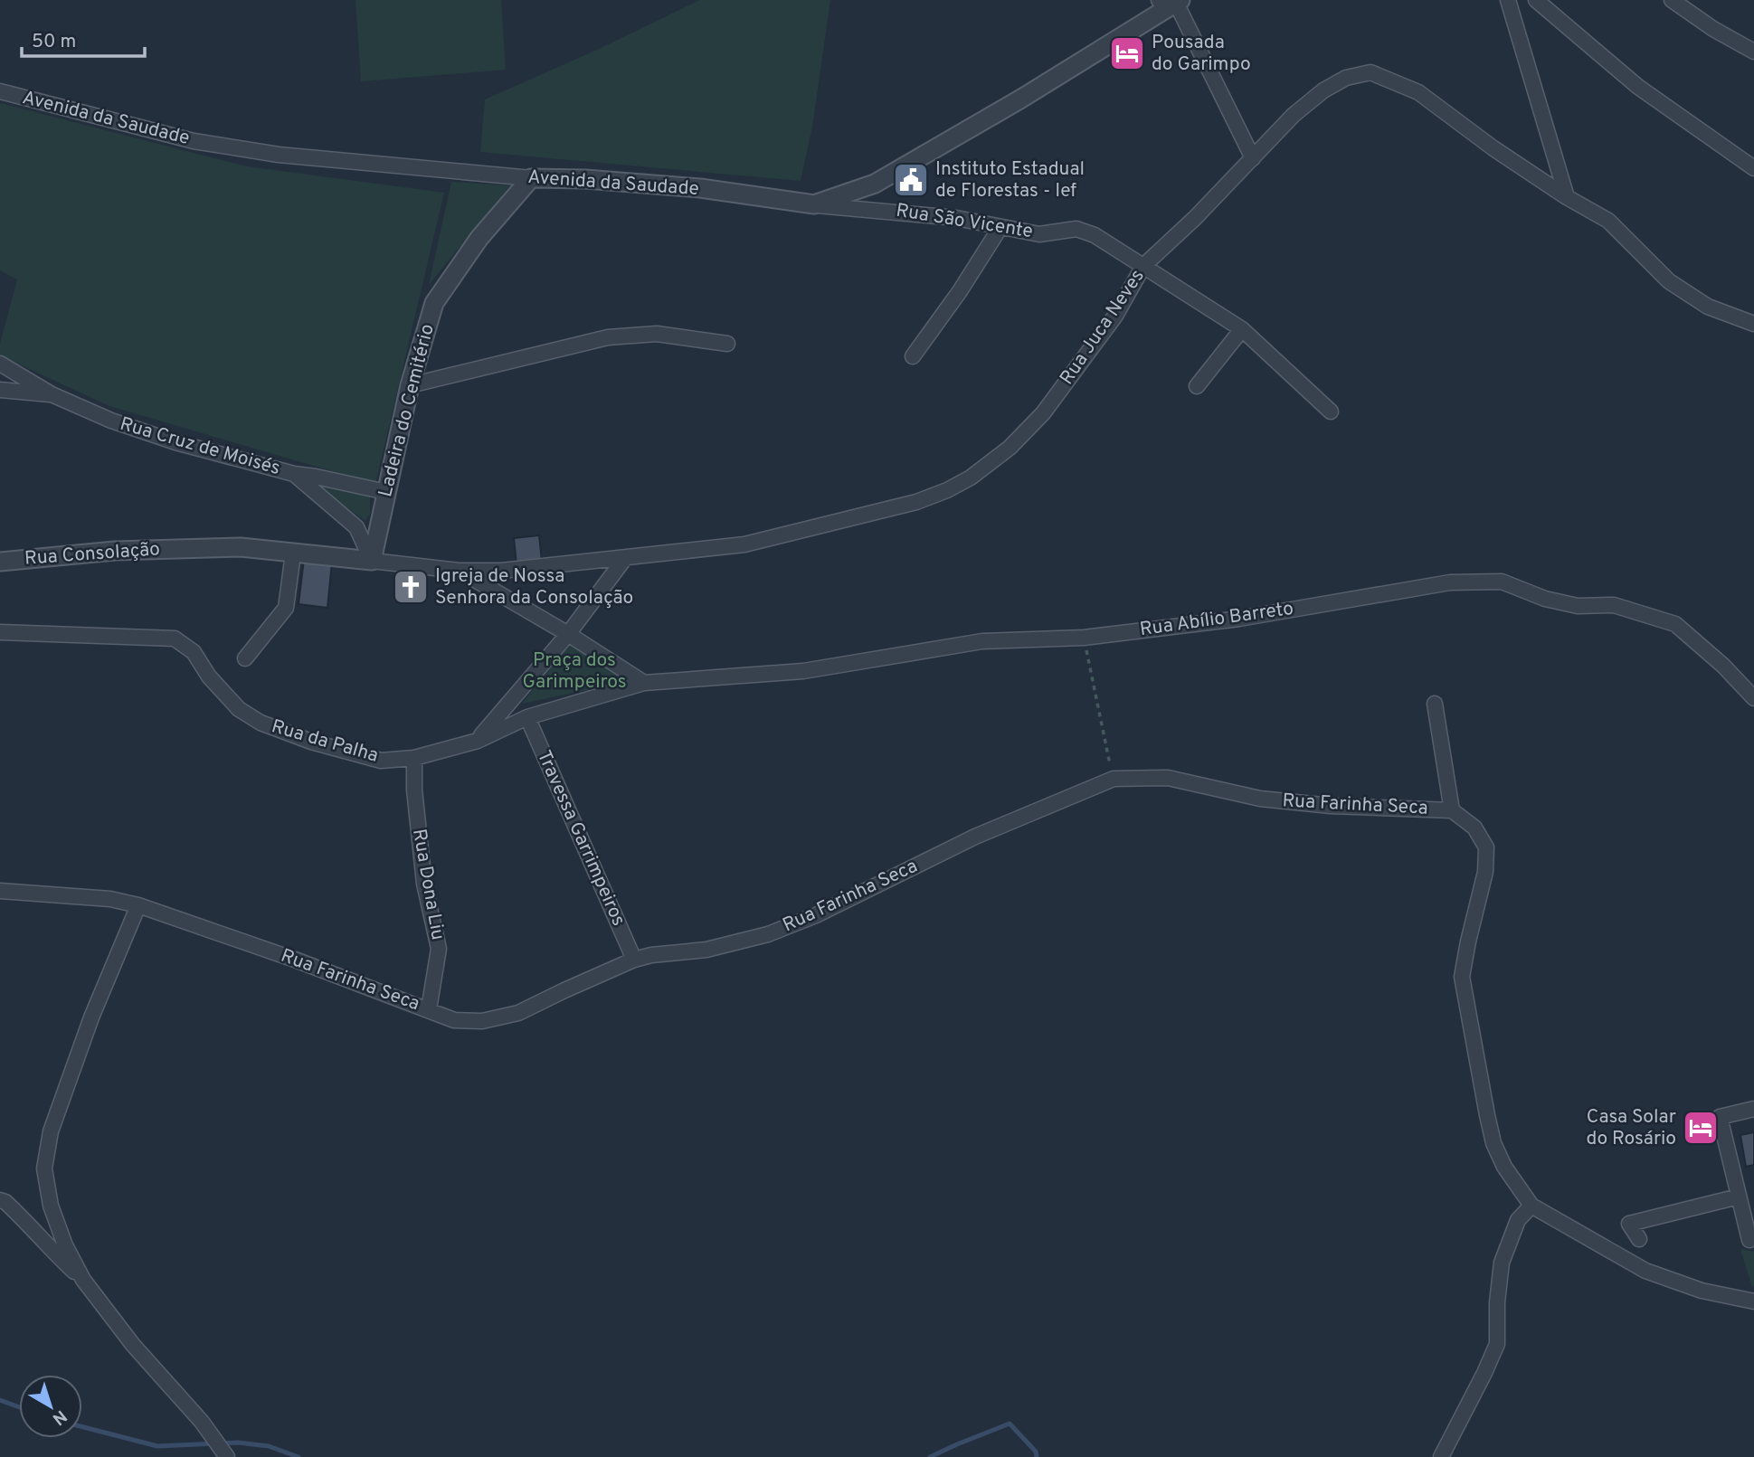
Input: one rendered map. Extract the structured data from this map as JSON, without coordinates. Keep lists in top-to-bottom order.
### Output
{
  "streets": {
    "street": [
      "Avenida da Saudade",
      "Rua São Vicente",
      "Rua Juca Neves",
      "Ladeira do Cemitério",
      "Rua Cruz de Moisés",
      "Rua Consolação",
      "Rua Abílio Barreto",
      "Rua da Palha",
      "Rua Farinha Seca",
      "Travessa Garrimpeiros",
      "Rua Dona Liu"
    ]
  },
  "crossings": [
    ["Avenida da Saudade", "Rua São Vicente"],
    ["Avenida da Saudade", "Ladeira do Cemitério"],
    ["Rua São Vicente", "Rua Juca Neves"],
    ["Rua Juca Neves", "Ladeira do Cemitério"],
    ["Rua Juca Neves", "Rua Cruz de Moisés"],
    ["Rua Juca Neves", "Rua Consolação"],
    ["Ladeira do Cemitério", "Rua Cruz de Moisés"],
    ["Ladeira do Cemitério", "Rua Consolação"],
    ["Rua Cruz de Moisés", "Rua Consolação"],
    ["Rua Abílio Barreto", "Rua da Palha"],
    ["Rua da Palha", "Travessa Garrimpeiros"],
    ["Rua da Palha", "Rua Dona Liu"],
    ["Rua Farinha Seca", "Travessa Garrimpeiros"],
    ["Rua Farinha Seca", "Rua Dona Liu"]
  ],
  "parks": ["Praça dos Garimpeiros"],
  "places": {
    "hotel": ["Pousada do Garimpo", "Casa Solar do Rosário"],
    "public building": ["Instituto Estadual de Florestas - Ief"],
    "church": ["Igreja de Nossa Senhora da Consolação"]
  },
  "scale_bar": "50 m",
  "north": "bottom right"
}
